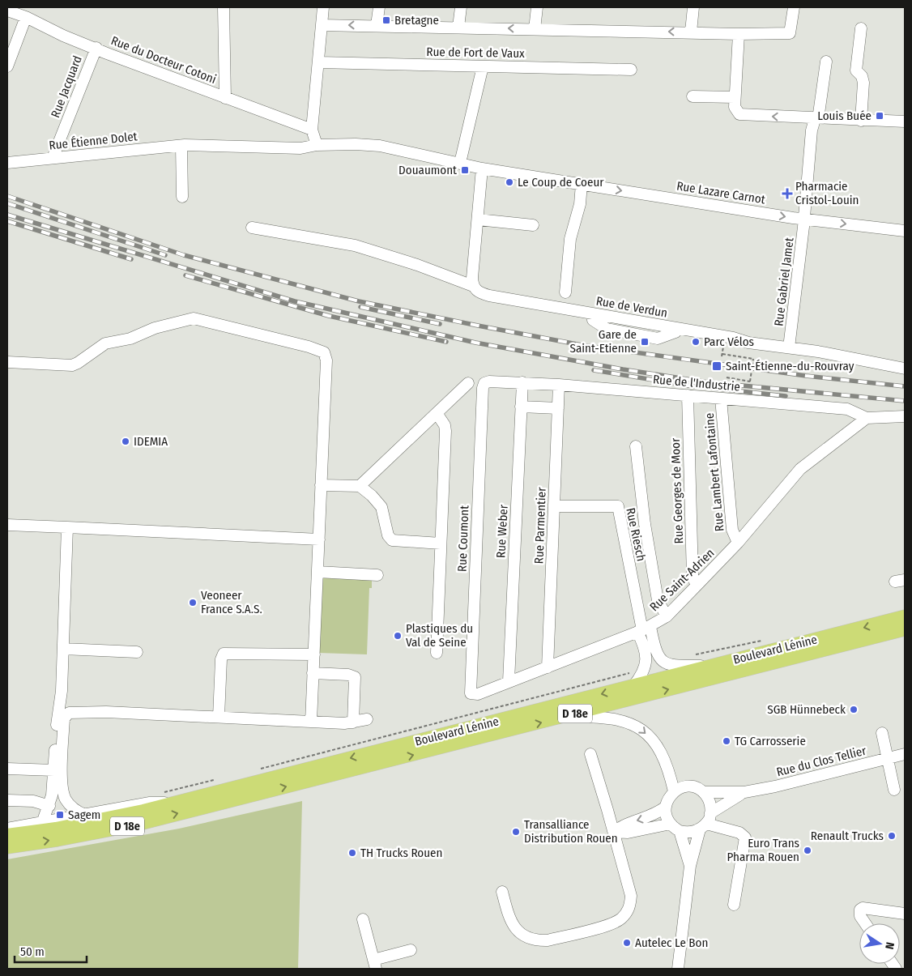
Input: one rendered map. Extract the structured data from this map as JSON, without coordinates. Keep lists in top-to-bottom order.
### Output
{
  "streets": {
    "main road": ["Boulevard Lénine", "D 18e"],
    "street": [
      "Rue de Fort de Vaux",
      "Rue du Docteur Cotoni",
      "Rue Jacquard",
      "Rue Étienne Dolet",
      "Rue Lazare Carnot",
      "Rue Gabriel Jamet",
      "Rue de Verdun",
      "Rue de l'Industrie",
      "Rue Lambert Lafontaine",
      "Rue Georges de Moor",
      "Rue Parmentier",
      "Rue Weber",
      "Rue Riesch",
      "Rue Coumont",
      "Rue Saint-Adrien",
      "Rue du Clos Tellier"
    ]
  },
  "crossings": [
    ["Rue du Docteur Cotoni", "Rue Jacquard"],
    ["Rue Jacquard", "Rue Étienne Dolet"],
    ["Rue Étienne Dolet", "Rue Lazare Carnot"],
    ["Rue Lazare Carnot", "Rue Gabriel Jamet"],
    ["Rue Gabriel Jamet", "Rue de Verdun"],
    ["Rue de l'Industrie", "Rue Lambert Lafontaine"],
    ["Rue de l'Industrie", "Rue Georges de Moor"],
    ["Rue de l'Industrie", "Rue Parmentier"],
    ["Rue de l'Industrie", "Rue Weber"],
    ["Rue de l'Industrie", "Rue Coumont"],
    ["Rue de l'Industrie", "Rue Saint-Adrien"],
    ["Rue Lambert Lafontaine", "Rue Saint-Adrien"],
    ["Rue Georges de Moor", "Rue Saint-Adrien"],
    ["Rue Parmentier", "Rue Riesch"],
    ["Rue Parmentier", "Rue Saint-Adrien"],
    ["Rue Weber", "Rue Saint-Adrien"],
    ["Rue Riesch", "Rue Saint-Adrien"],
    ["Rue Coumont", "Rue Saint-Adrien"]
  ],
  "one_way": ["Rue Lazare Carnot"],
  "places": {
    "transit": [
      "Bretagne",
      "Louis Buée",
      "Douaumont",
      "Gare de Saint-Etienne",
      "Saint-Étienne-du-Rouvray",
      "Sagem"
    ],
    "other": [
      "Le Coup de Coeur",
      "Parc Vélos",
      "IDEMIA",
      "Veoneer France S.A.S.",
      "Plastiques du Val de Seine",
      "SGB Hünnebeck",
      "TG Carrosserie",
      "Transalliance Distribution Rouen",
      "Renault Trucks",
      "Euro Trans Pharma Rouen",
      "TH Trucks Rouen",
      "Autelec Le Bon"
    ],
    "health": ["Pharmacie Cristol-Louin"]
  },
  "scale_bar": "50 m",
  "north": "right"
}
